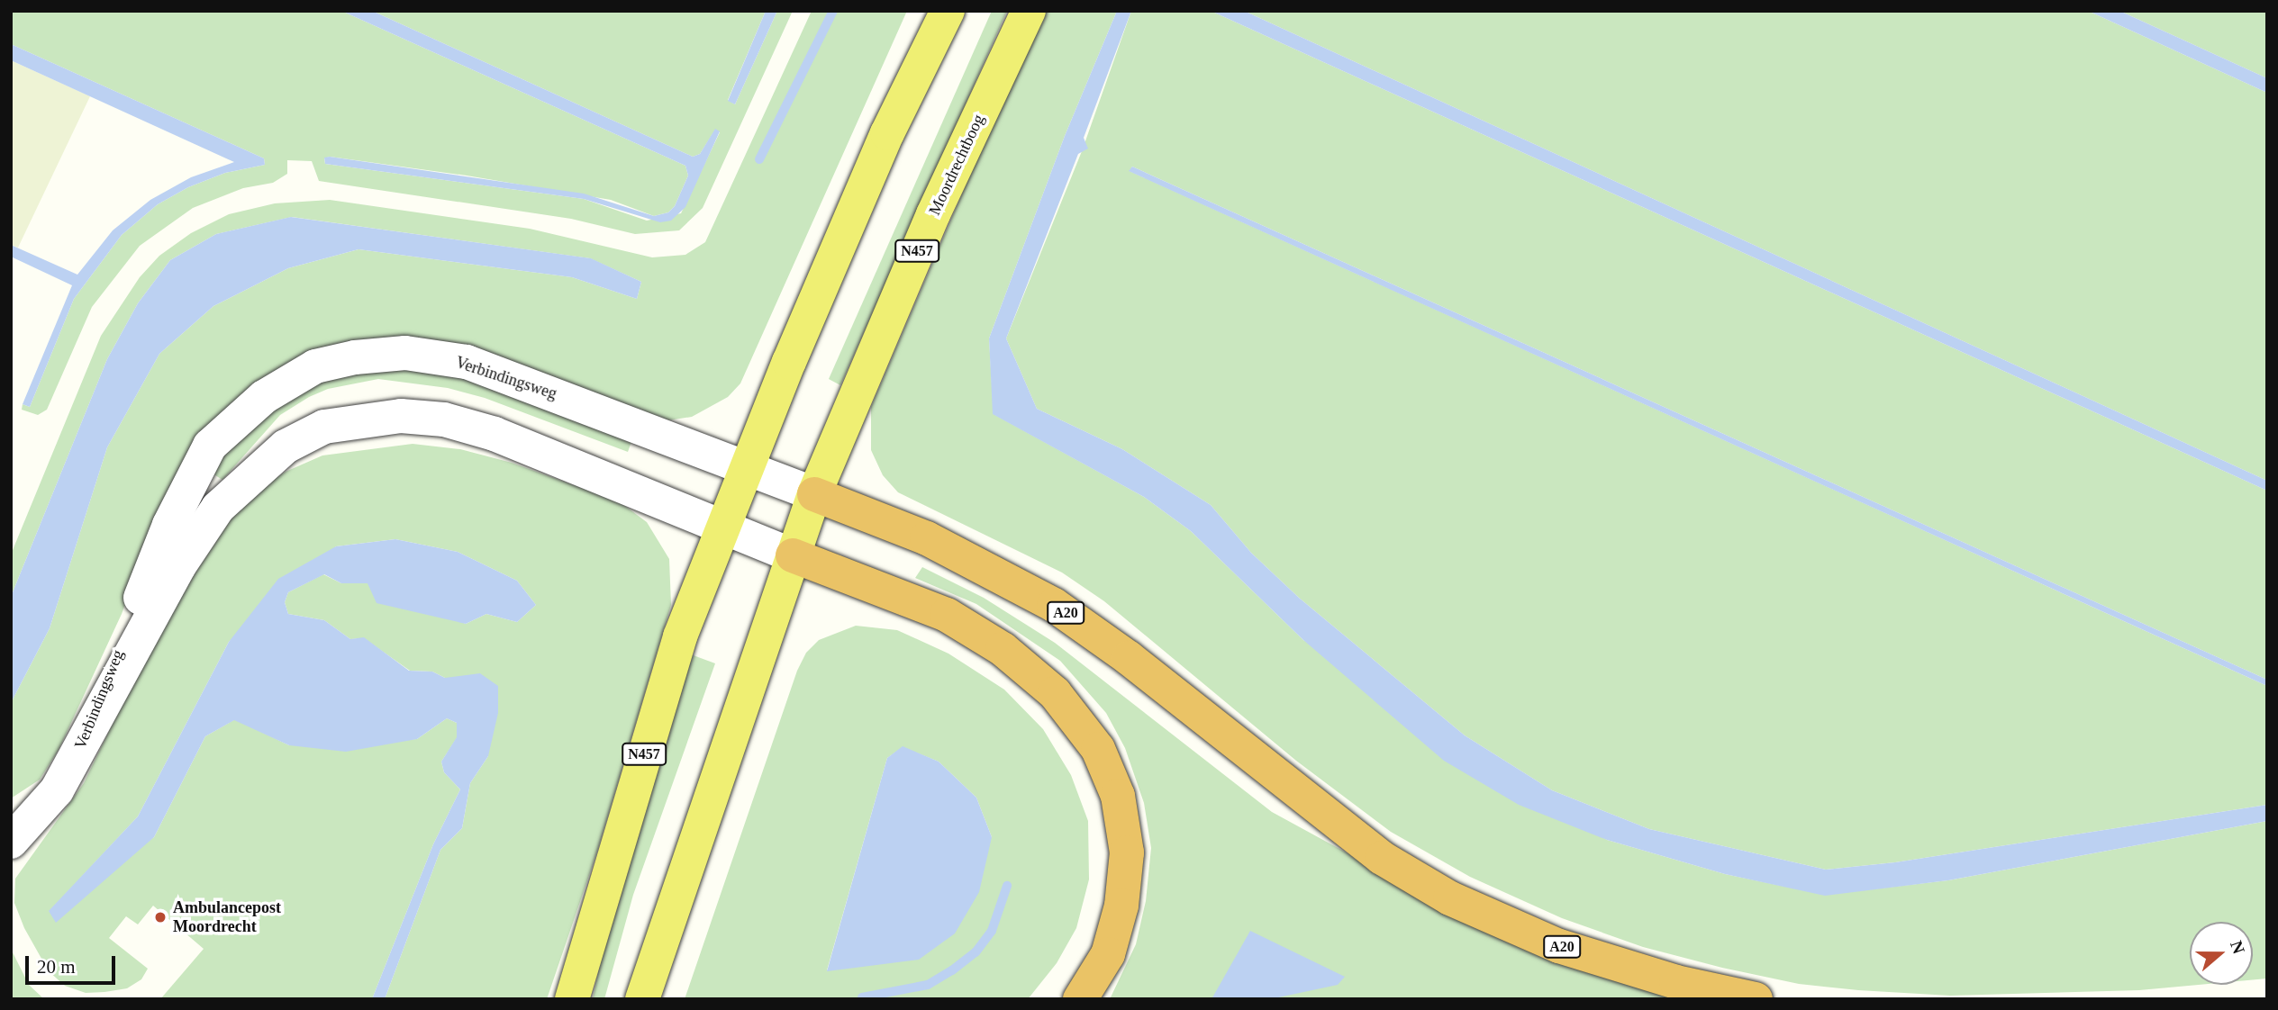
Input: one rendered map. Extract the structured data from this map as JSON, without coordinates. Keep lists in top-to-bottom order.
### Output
{
  "streets": {
    "highway": ["A20"],
    "main road": ["Moordrechtboog", "N457"],
    "street": ["Verbindingsweg"]
  },
  "crossings": [
    ["Moordrechtboog", "N457"],
    ["Moordrechtboog", "Verbindingsweg"],
    ["Moordrechtboog", "A20"],
    ["N457", "Verbindingsweg"],
    ["N457", "A20"],
    ["Verbindingsweg", "A20"]
  ],
  "places": ["Ambulancepost Moordrecht"],
  "scale_bar": "20 m",
  "north": "right"
}
